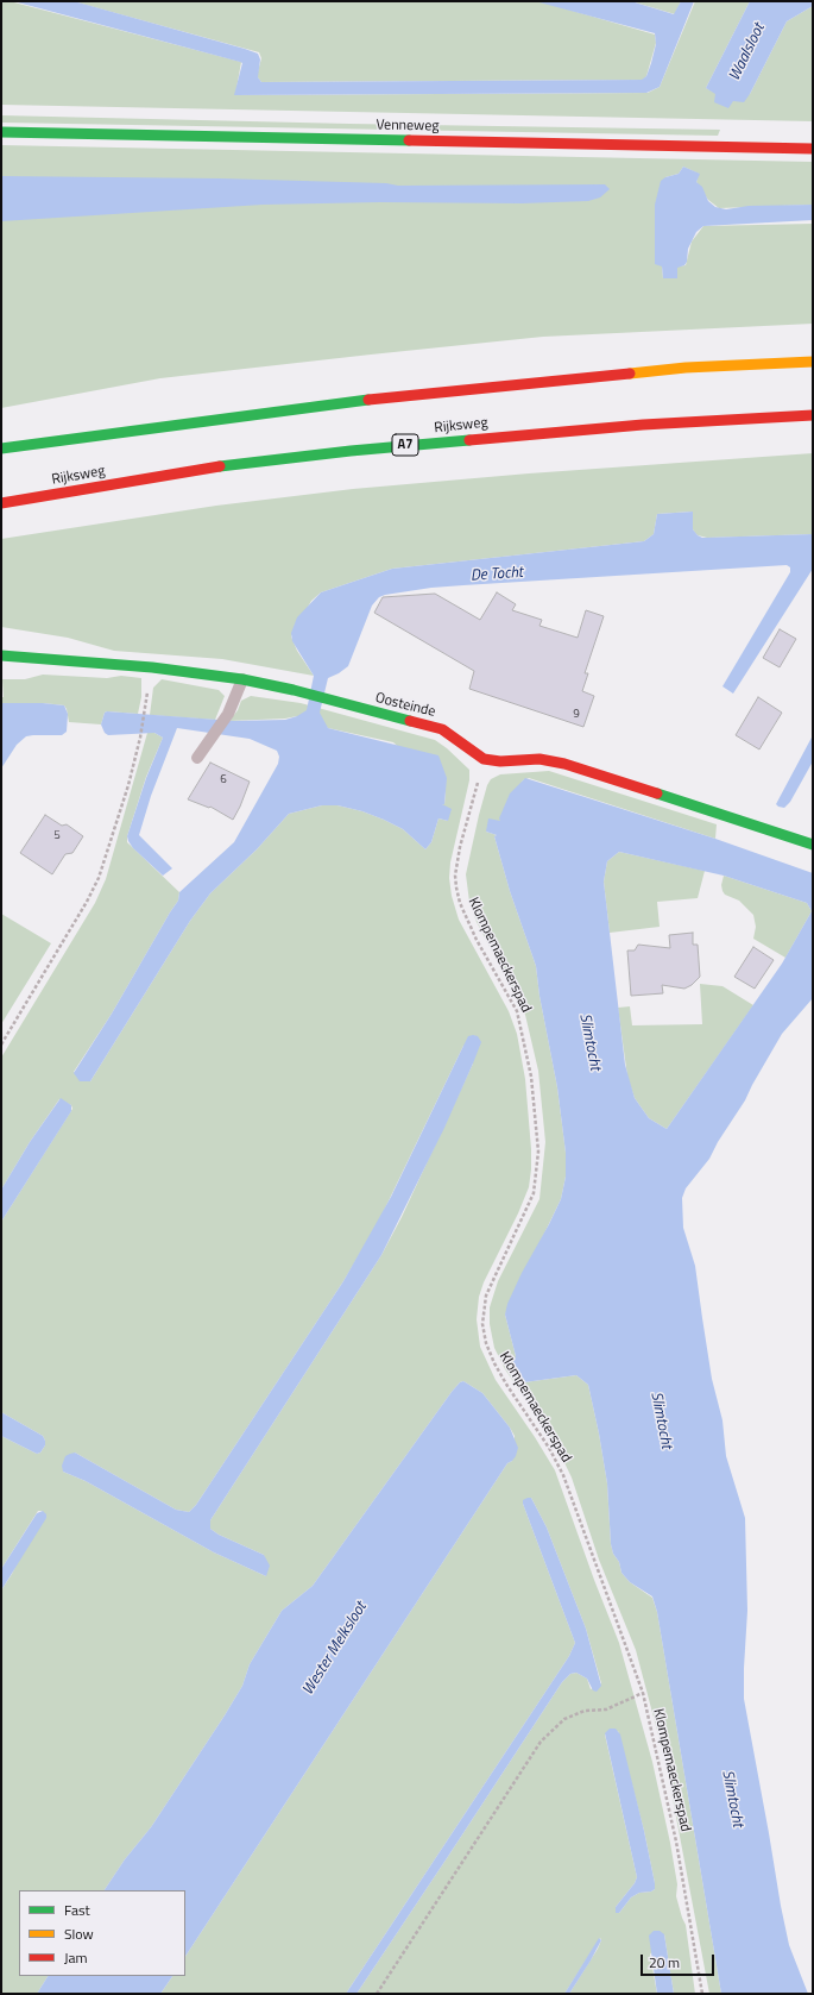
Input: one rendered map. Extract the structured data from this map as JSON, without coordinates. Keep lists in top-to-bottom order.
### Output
{
  "streets": {
    "main road": [
      "Venneweg",
      "Rijksweg",
      "A7",
      "Oosteinde"
    ],
    "path": ["Klompemaeckerspad"]
  },
  "crossings": [
    ["Oosteinde", "Klompemaeckerspad"]
  ],
  "water": [
    "Waalsloot",
    "De Tocht",
    "Slimtocht",
    "Wester Melksloot"
  ],
  "house_numbers": ["9", "6", "5"],
  "legend": ["Fast", "Slow", "Jam"],
  "scale_bar": "20 m"
}
